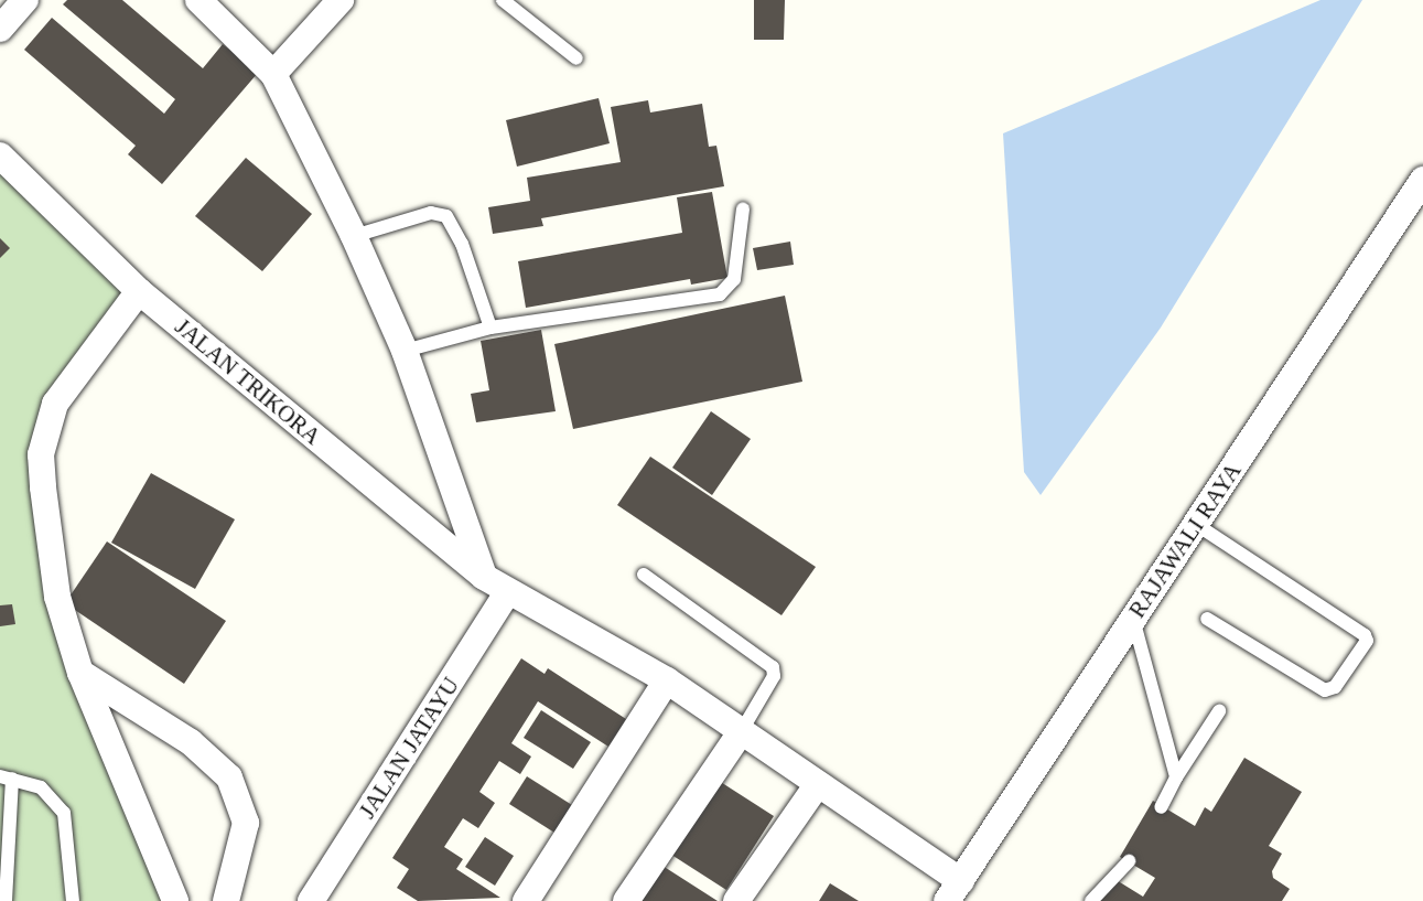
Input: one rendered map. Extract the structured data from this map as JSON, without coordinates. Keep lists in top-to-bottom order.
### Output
{
  "streets": {
    "street": ["JALAN TRIKORA", "RAJAWALI RAYA", "JALAN JATAYU"]
  },
  "crossings": [
    ["JALAN TRIKORA", "RAJAWALI RAYA"],
    ["JALAN TRIKORA", "JALAN JATAYU"]
  ]
}
